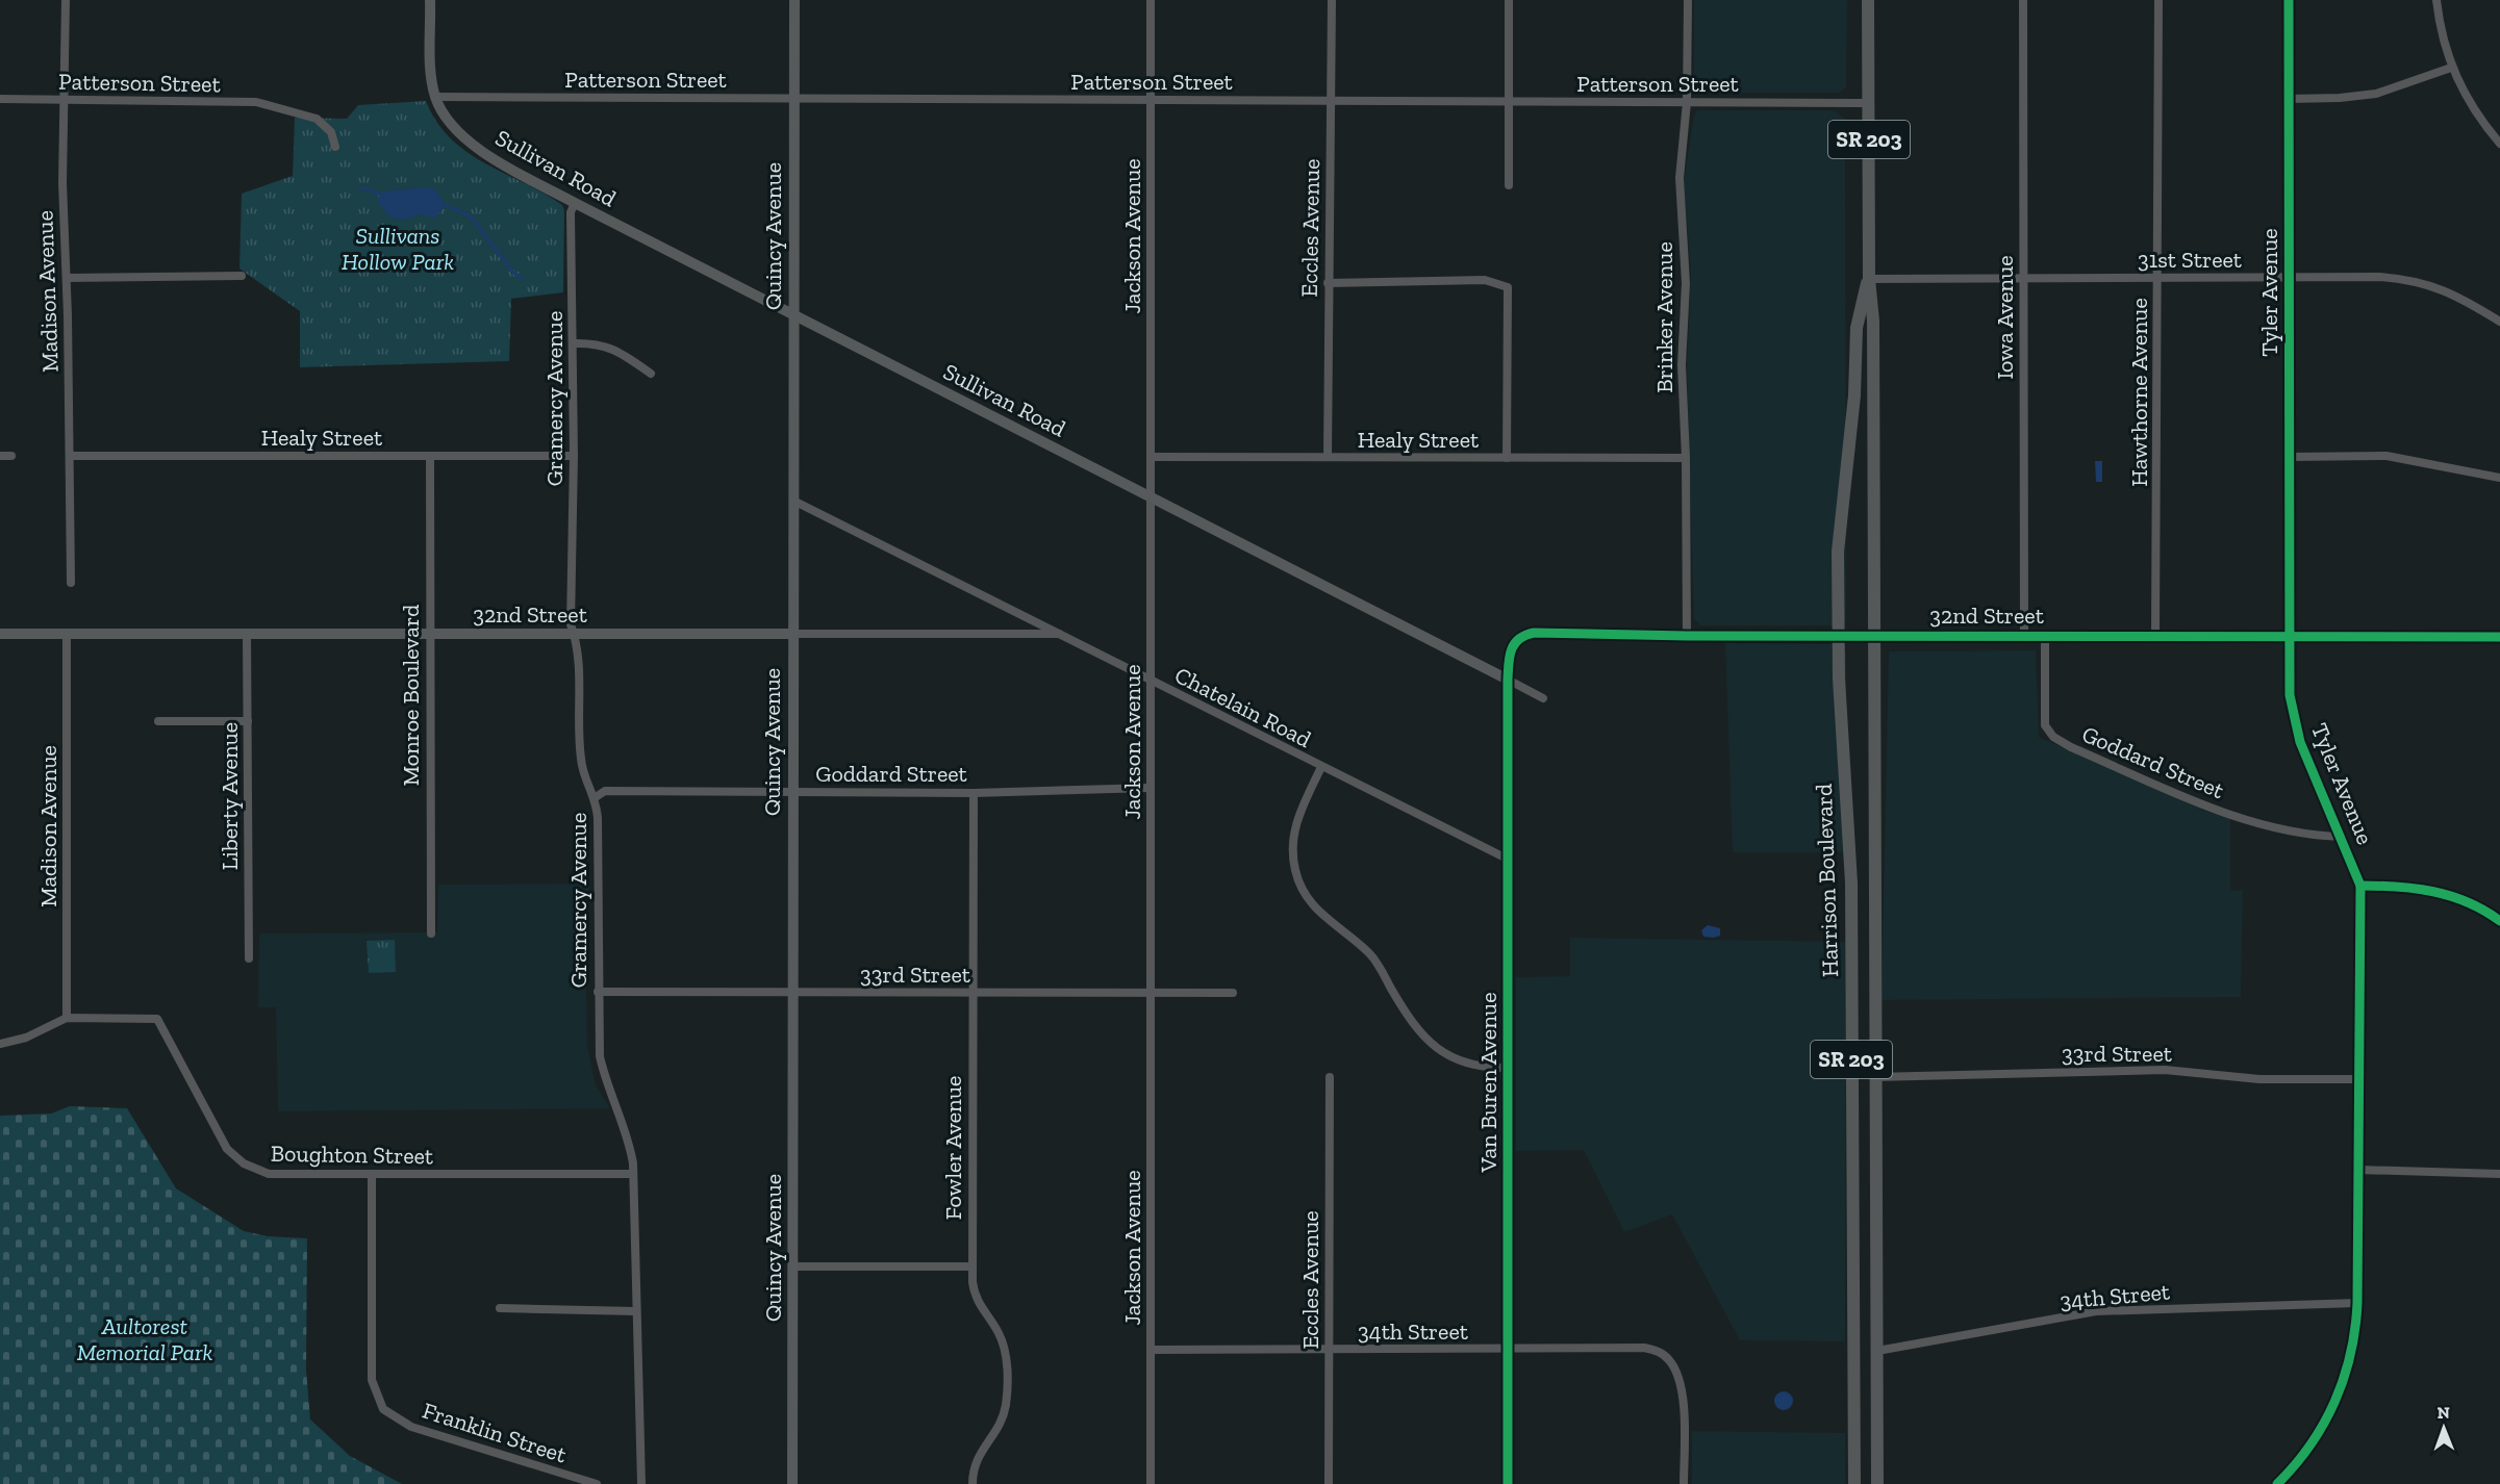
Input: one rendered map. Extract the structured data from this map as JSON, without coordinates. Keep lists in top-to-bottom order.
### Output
{
  "streets": {
    "main road": ["SR 203", "Harrison Boulevard"],
    "street": [
      "Patterson Street",
      "Sullivan Road",
      "Eccles Avenue",
      "Quincy Avenue",
      "Jackson Avenue",
      "31st Street",
      "Madison Avenue",
      "Tyler Avenue",
      "Brinker Avenue",
      "Iowa Avenue",
      "Hawthorne Avenue",
      "Gramercy Avenue",
      "Healy Street",
      "32nd Street",
      "Monroe Boulevard",
      "Chatelain Road",
      "Goddard Street",
      "Liberty Avenue",
      "33rd Street",
      "Van Buren Avenue",
      "Fowler Avenue",
      "Boughton Street",
      "34th Street",
      "Franklin Street"
    ]
  },
  "crossings": [
    ["Patterson Street", "Sullivan Road"],
    ["Patterson Street", "Eccles Avenue"],
    ["Patterson Street", "Quincy Avenue"],
    ["Patterson Street", "Jackson Avenue"],
    ["Patterson Street", "Madison Avenue"],
    ["Patterson Street", "Brinker Avenue"],
    ["Patterson Street", "Harrison Boulevard"],
    ["Sullivan Road", "Quincy Avenue"],
    ["Sullivan Road", "Jackson Avenue"],
    ["Sullivan Road", "Gramercy Avenue"],
    ["Sullivan Road", "32nd Street"],
    ["Sullivan Road", "Van Buren Avenue"],
    ["Eccles Avenue", "Healy Street"],
    ["Eccles Avenue", "34th Street"],
    ["Quincy Avenue", "32nd Street"],
    ["Quincy Avenue", "Chatelain Road"],
    ["Quincy Avenue", "Goddard Street"],
    ["Quincy Avenue", "33rd Street"],
    ["Jackson Avenue", "Healy Street"],
    ["Jackson Avenue", "Chatelain Road"],
    ["Jackson Avenue", "Goddard Street"],
    ["Jackson Avenue", "33rd Street"],
    ["Jackson Avenue", "34th Street"],
    ["31st Street", "Tyler Avenue"],
    ["31st Street", "Iowa Avenue"],
    ["31st Street", "Hawthorne Avenue"],
    ["31st Street", "Harrison Boulevard"],
    ["Madison Avenue", "Healy Street"],
    ["Madison Avenue", "32nd Street"],
    ["Madison Avenue", "Boughton Street"],
    ["Tyler Avenue", "32nd Street"],
    ["Tyler Avenue", "Goddard Street"],
    ["Tyler Avenue", "33rd Street"],
    ["Tyler Avenue", "34th Street"],
    ["Brinker Avenue", "Healy Street"],
    ["Brinker Avenue", "32nd Street"],
    ["Iowa Avenue", "32nd Street"],
    ["Hawthorne Avenue", "32nd Street"],
    ["Gramercy Avenue", "Healy Street"],
    ["Gramercy Avenue", "32nd Street"],
    ["Gramercy Avenue", "Goddard Street"],
    ["Gramercy Avenue", "33rd Street"],
    ["Gramercy Avenue", "Boughton Street"],
    ["Healy Street", "Monroe Boulevard"],
    ["32nd Street", "Monroe Boulevard"],
    ["32nd Street", "Chatelain Road"],
    ["32nd Street", "Goddard Street"],
    ["32nd Street", "Liberty Avenue"],
    ["32nd Street", "Harrison Boulevard"],
    ["32nd Street", "Van Buren Avenue"],
    ["Chatelain Road", "Van Buren Avenue"],
    ["Goddard Street", "Fowler Avenue"],
    ["Harrison Boulevard", "33rd Street"],
    ["Harrison Boulevard", "34th Street"],
    ["33rd Street", "Fowler Avenue"],
    ["Van Buren Avenue", "34th Street"],
    ["Boughton Street", "Franklin Street"]
  ],
  "parks": ["Sullivans Hollow Park", "Aultorest Memorial Park"],
  "north": "top"
}
